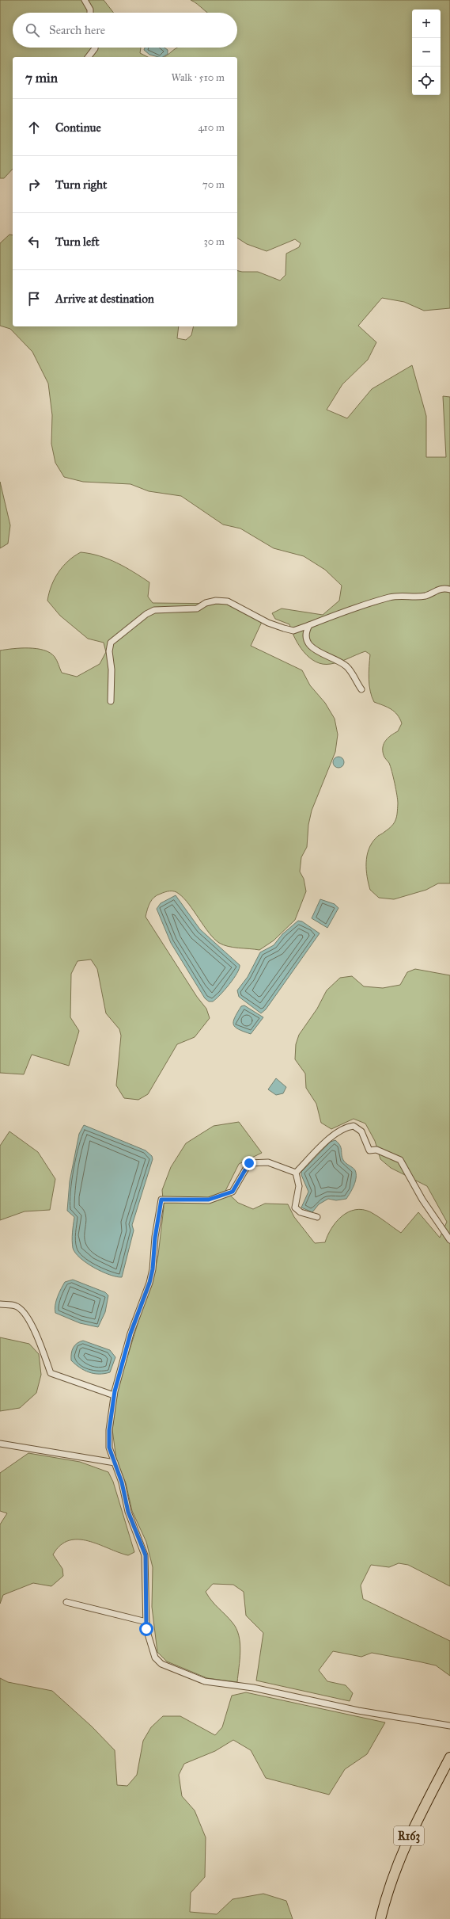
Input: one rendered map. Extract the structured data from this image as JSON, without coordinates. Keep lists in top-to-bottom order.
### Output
{
  "streets": {
    "main road": ["R163"]
  },
  "page": {
    "map_buttons": ["+", "−"],
    "search": "Search here",
    "heading": ["7 min", "Walk · 510 m"],
    "list": [
      ["Continue", "410 m"],
      ["Turn right", "70 m"],
      ["Turn left", "30 m"],
      "Arrive at destination"
    ]
  }
}
